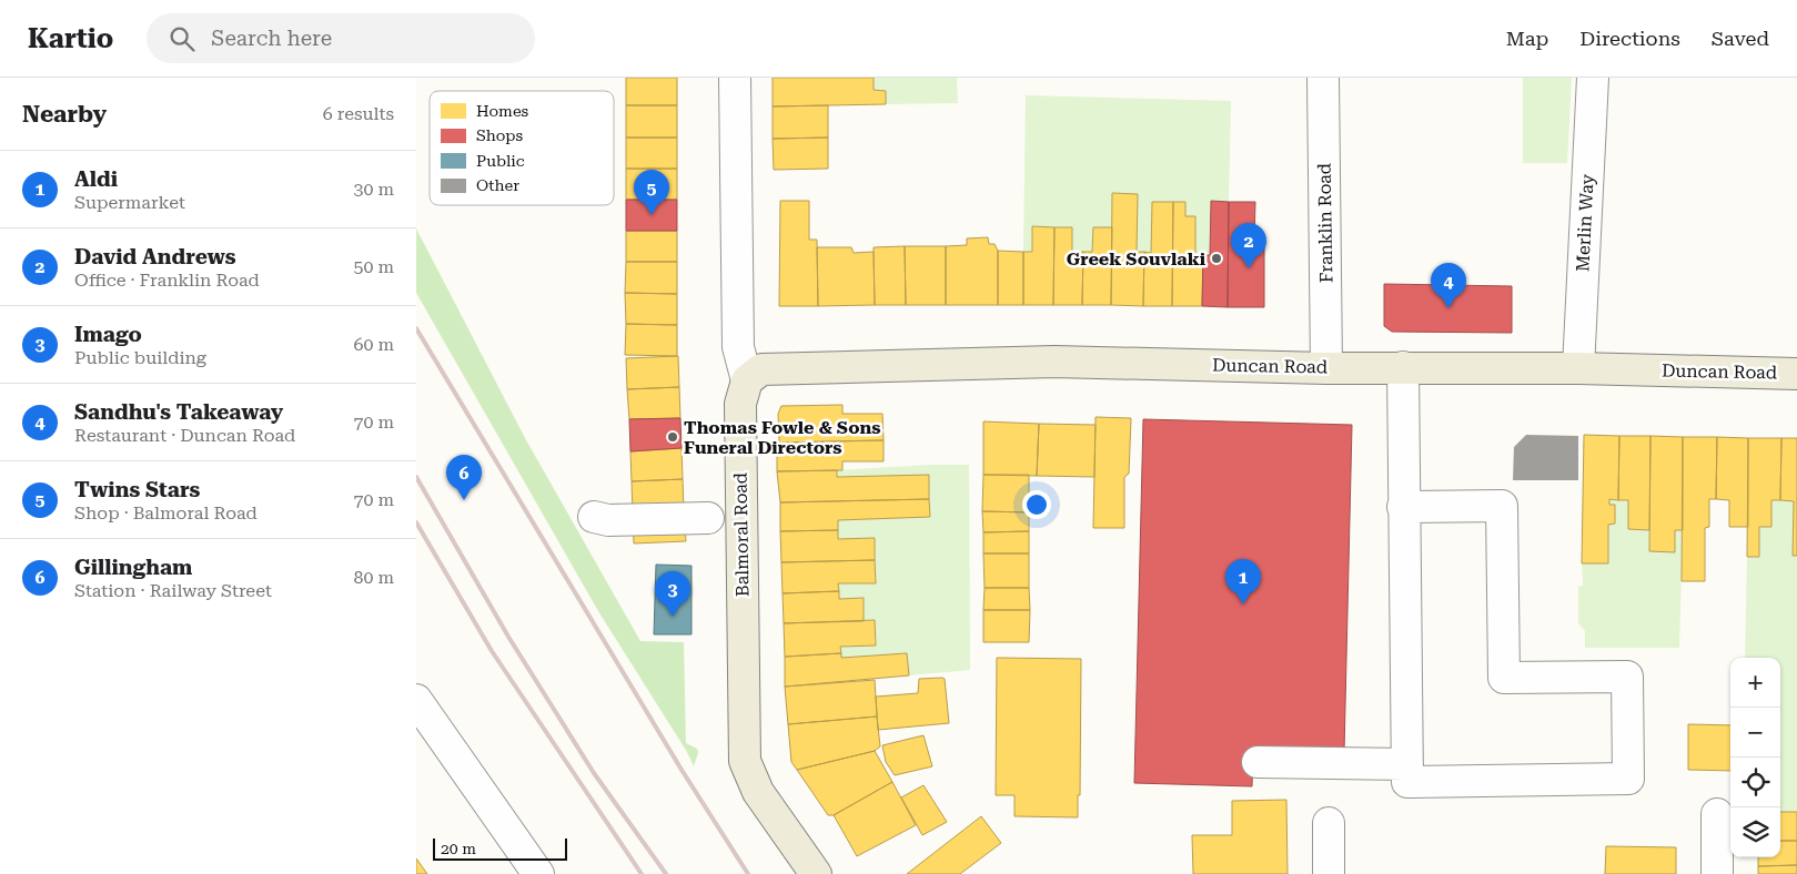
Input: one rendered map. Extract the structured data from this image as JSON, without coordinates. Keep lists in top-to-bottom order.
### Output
{
  "streets": {
    "main road": ["Duncan Road", "Balmoral Road"],
    "street": ["Franklin Road", "Merlin Way"]
  },
  "crossings": [
    ["Franklin Road", "Duncan Road"],
    ["Merlin Way", "Duncan Road"],
    ["Duncan Road", "Balmoral Road"]
  ],
  "places": ["Greek Souvlaki", "Thomas Fowle & Sons Funeral Directors"],
  "legend": [
    "Homes",
    "Shops",
    "Public",
    "Other"
  ],
  "scale_bar": "20 m",
  "page": {
    "header": "Kartio",
    "search": "Search here",
    "nav": ["Map", "Directions", "Saved"],
    "heading": ["Nearby", "6 results"],
    "list": [
      {
        "mark": "1",
        "name": "Aldi",
        "note": "Supermarket",
        "value": "30 m"
      },
      {
        "mark": "2",
        "name": "David Andrews",
        "note": "Office · Franklin Road",
        "value": "50 m"
      },
      {
        "mark": "3",
        "name": "Imago",
        "note": "Public building",
        "value": "60 m"
      },
      {
        "mark": "4",
        "name": "Sandhu's Takeaway",
        "note": "Restaurant · Duncan Road",
        "value": "70 m"
      },
      {
        "mark": "5",
        "name": "Twins Stars",
        "note": "Shop · Balmoral Road",
        "value": "70 m"
      },
      {
        "mark": "6",
        "name": "Gillingham",
        "note": "Station · Railway Street",
        "value": "80 m"
      }
    ],
    "pins": [
      "5",
      "2",
      "4",
      "6",
      "1",
      "3"
    ],
    "map_buttons": ["+", "−"],
    "scale": "20 m"
  }
}
